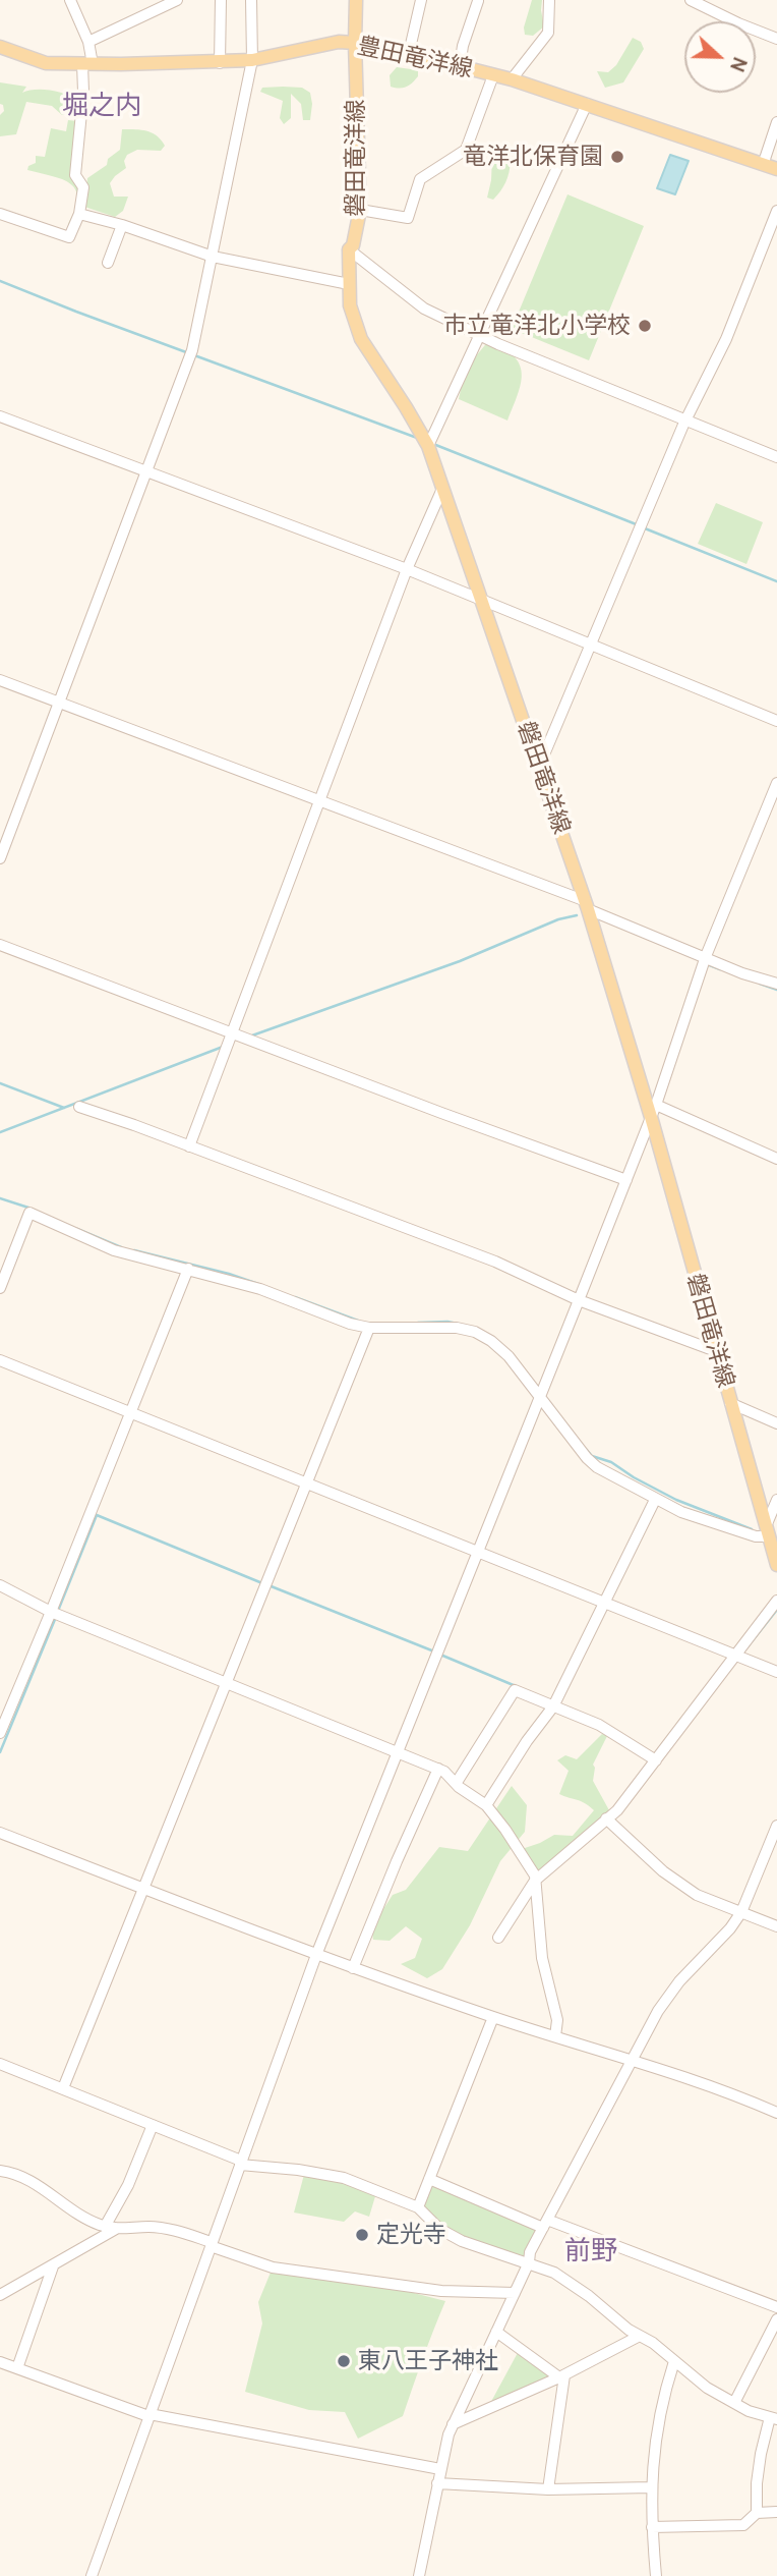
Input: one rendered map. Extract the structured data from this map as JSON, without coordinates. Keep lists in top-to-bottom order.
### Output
{
  "streets": {
    "main road": ["豊田竜洋線", "磐田竜洋線"]
  },
  "crossings": [
    ["豊田竜洋線", "磐田竜洋線"]
  ],
  "districts": ["堀之内", "前野"],
  "places": [
    "竜洋北保育園",
    "市立竜洋北小学校",
    "定光寺",
    "東八王子神社"
  ],
  "north": "right"
}
